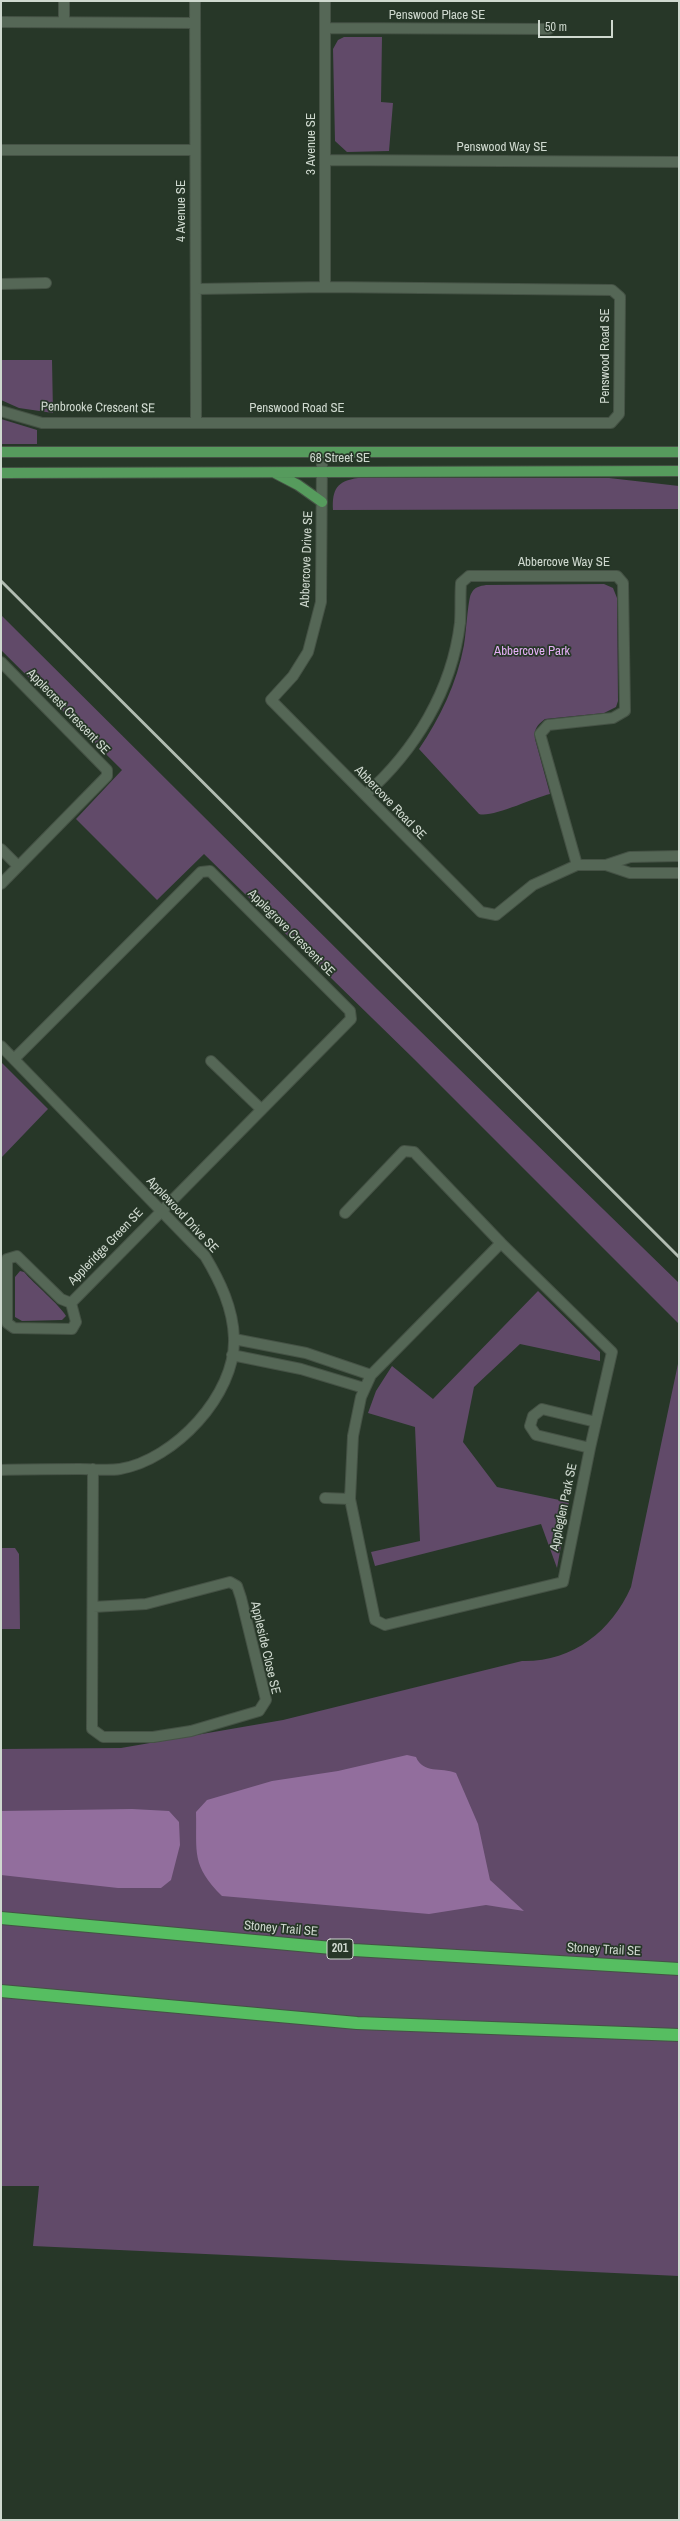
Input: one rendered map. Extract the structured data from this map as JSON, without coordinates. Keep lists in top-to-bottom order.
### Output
{
  "streets": {
    "highway": ["Stoney Trail SE", "201"],
    "main road": ["68 Street SE"],
    "street": [
      "Penswood Place SE",
      "3 Avenue SE",
      "Penswood Way SE",
      "4 Avenue SE",
      "Penswood Road SE",
      "Penbrooke Crescent SE",
      "Abbercove Drive SE",
      "Abbercove Way SE",
      "Applecrest Crescent SE",
      "Abbercove Road SE",
      "Applegrove Crescent SE",
      "Applewood Drive SE",
      "Appleridge Green SE",
      "Appleglen Park SE",
      "Appleside Close SE"
    ]
  },
  "crossings": [
    ["Penswood Place SE", "3 Avenue SE"],
    ["3 Avenue SE", "Penswood Way SE"],
    ["3 Avenue SE", "Penswood Road SE"],
    ["4 Avenue SE", "Penswood Road SE"],
    ["4 Avenue SE", "Penbrooke Crescent SE"],
    ["Penswood Road SE", "Penbrooke Crescent SE"],
    ["68 Street SE", "Abbercove Drive SE"],
    ["Abbercove Drive SE", "Abbercove Road SE"],
    ["Abbercove Way SE", "Abbercove Road SE"],
    ["Applegrove Crescent SE", "Applewood Drive SE"],
    ["Applegrove Crescent SE", "Appleridge Green SE"],
    ["Applewood Drive SE", "Appleridge Green SE"],
    ["Applewood Drive SE", "Appleside Close SE"]
  ],
  "parks": ["Abbercove Park"],
  "scale_bar": "50 m"
}
